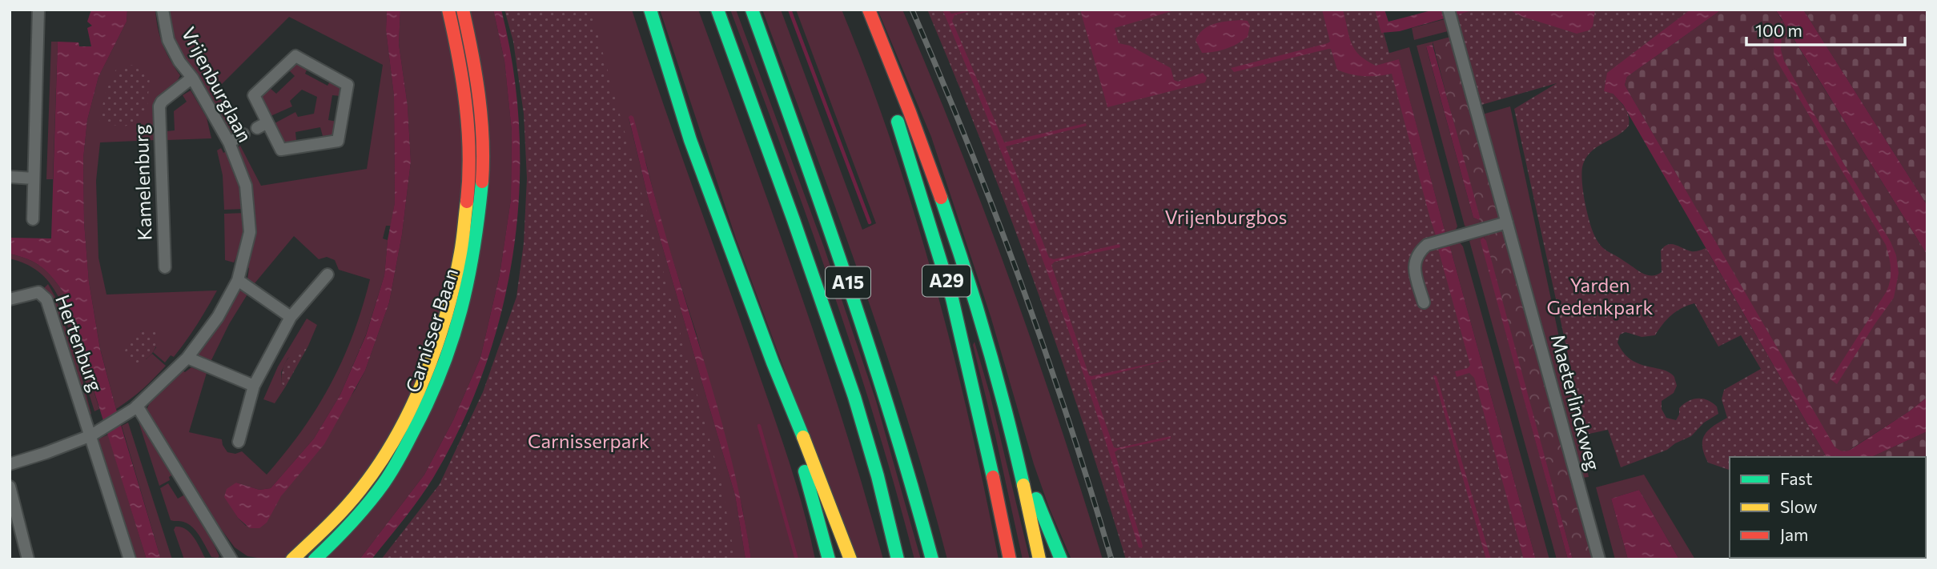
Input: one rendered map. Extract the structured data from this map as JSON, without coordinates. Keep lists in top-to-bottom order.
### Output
{
  "streets": {
    "main road": ["A29", "A15", "Carnisser Baan"],
    "street": [
      "Vrijenburglaan",
      "Kamelenburg",
      "Hertenburg",
      "Maeterlinckweg"
    ]
  },
  "crossings": [
    ["Vrijenburglaan", "Kamelenburg"],
    ["Vrijenburglaan", "Hertenburg"]
  ],
  "parks": ["Vrijenburgbos", "Yarden Gedenkpark", "Carnisserpark"],
  "legend": ["Fast", "Slow", "Jam"],
  "scale_bar": "100 m"
}
